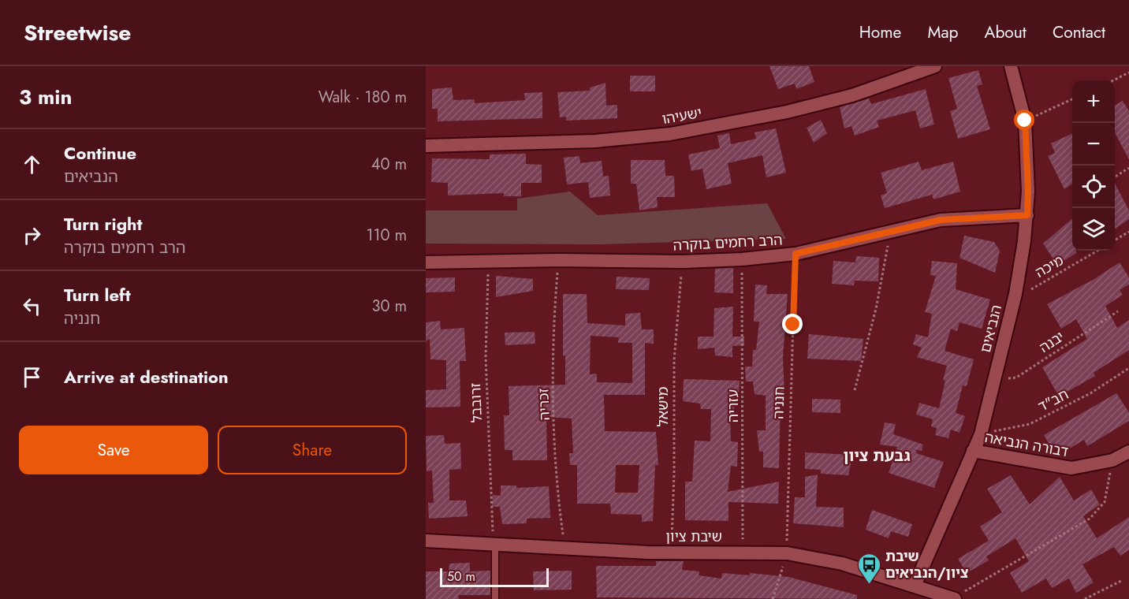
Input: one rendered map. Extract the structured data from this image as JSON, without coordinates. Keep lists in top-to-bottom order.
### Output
{
  "streets": {
    "street": [
      "ישעיהו",
      "הרב רחמים בוקרה",
      "הנביאים",
      "דבורה הנביאה",
      "שיבת ציון"
    ],
    "path": [
      "מיכה",
      "יבנה",
      "חב\"ד",
      "זרובבל",
      "חנניה",
      "זכריה",
      "עזריה",
      "מישאל"
    ]
  },
  "crossings": [
    ["הרב רחמים בוקרה", "הנביאים"],
    ["הרב רחמים בוקרה", "זרובבל"],
    ["הרב רחמים בוקרה", "חנניה"],
    ["הרב רחמים בוקרה", "זכריה"],
    ["הרב רחמים בוקרה", "עזריה"],
    ["הרב רחמים בוקרה", "מישאל"],
    ["הנביאים", "יבנה"],
    ["הנביאים", "חב\"ד"],
    ["הנביאים", "דבורה הנביאה"],
    ["הנביאים", "שיבת ציון"],
    ["זרובבל", "שיבת ציון"],
    ["חנניה", "שיבת ציון"],
    ["זכריה", "שיבת ציון"],
    ["עזריה", "שיבת ציון"],
    ["מישאל", "שיבת ציון"]
  ],
  "districts": ["גבעת ציון"],
  "places": {
    "bus stop": ["שיבת ציון/הנביאים"]
  },
  "scale_bar": "50 m",
  "page": {
    "header": "Streetwise",
    "nav": [
      "Home",
      "Map",
      "About",
      "Contact"
    ],
    "heading": ["3 min", "Walk · 180 m"],
    "map_buttons": ["+", "−"],
    "list": [
      ["Continue", "הנביאים", "40 m"],
      ["Turn right", "הרב רחמים בוקרה", "110 m"],
      ["Turn left", "חנניה", "30 m"],
      "Arrive at destination"
    ],
    "buttons": ["Save", "Share"],
    "scale": "50 m"
  }
}
